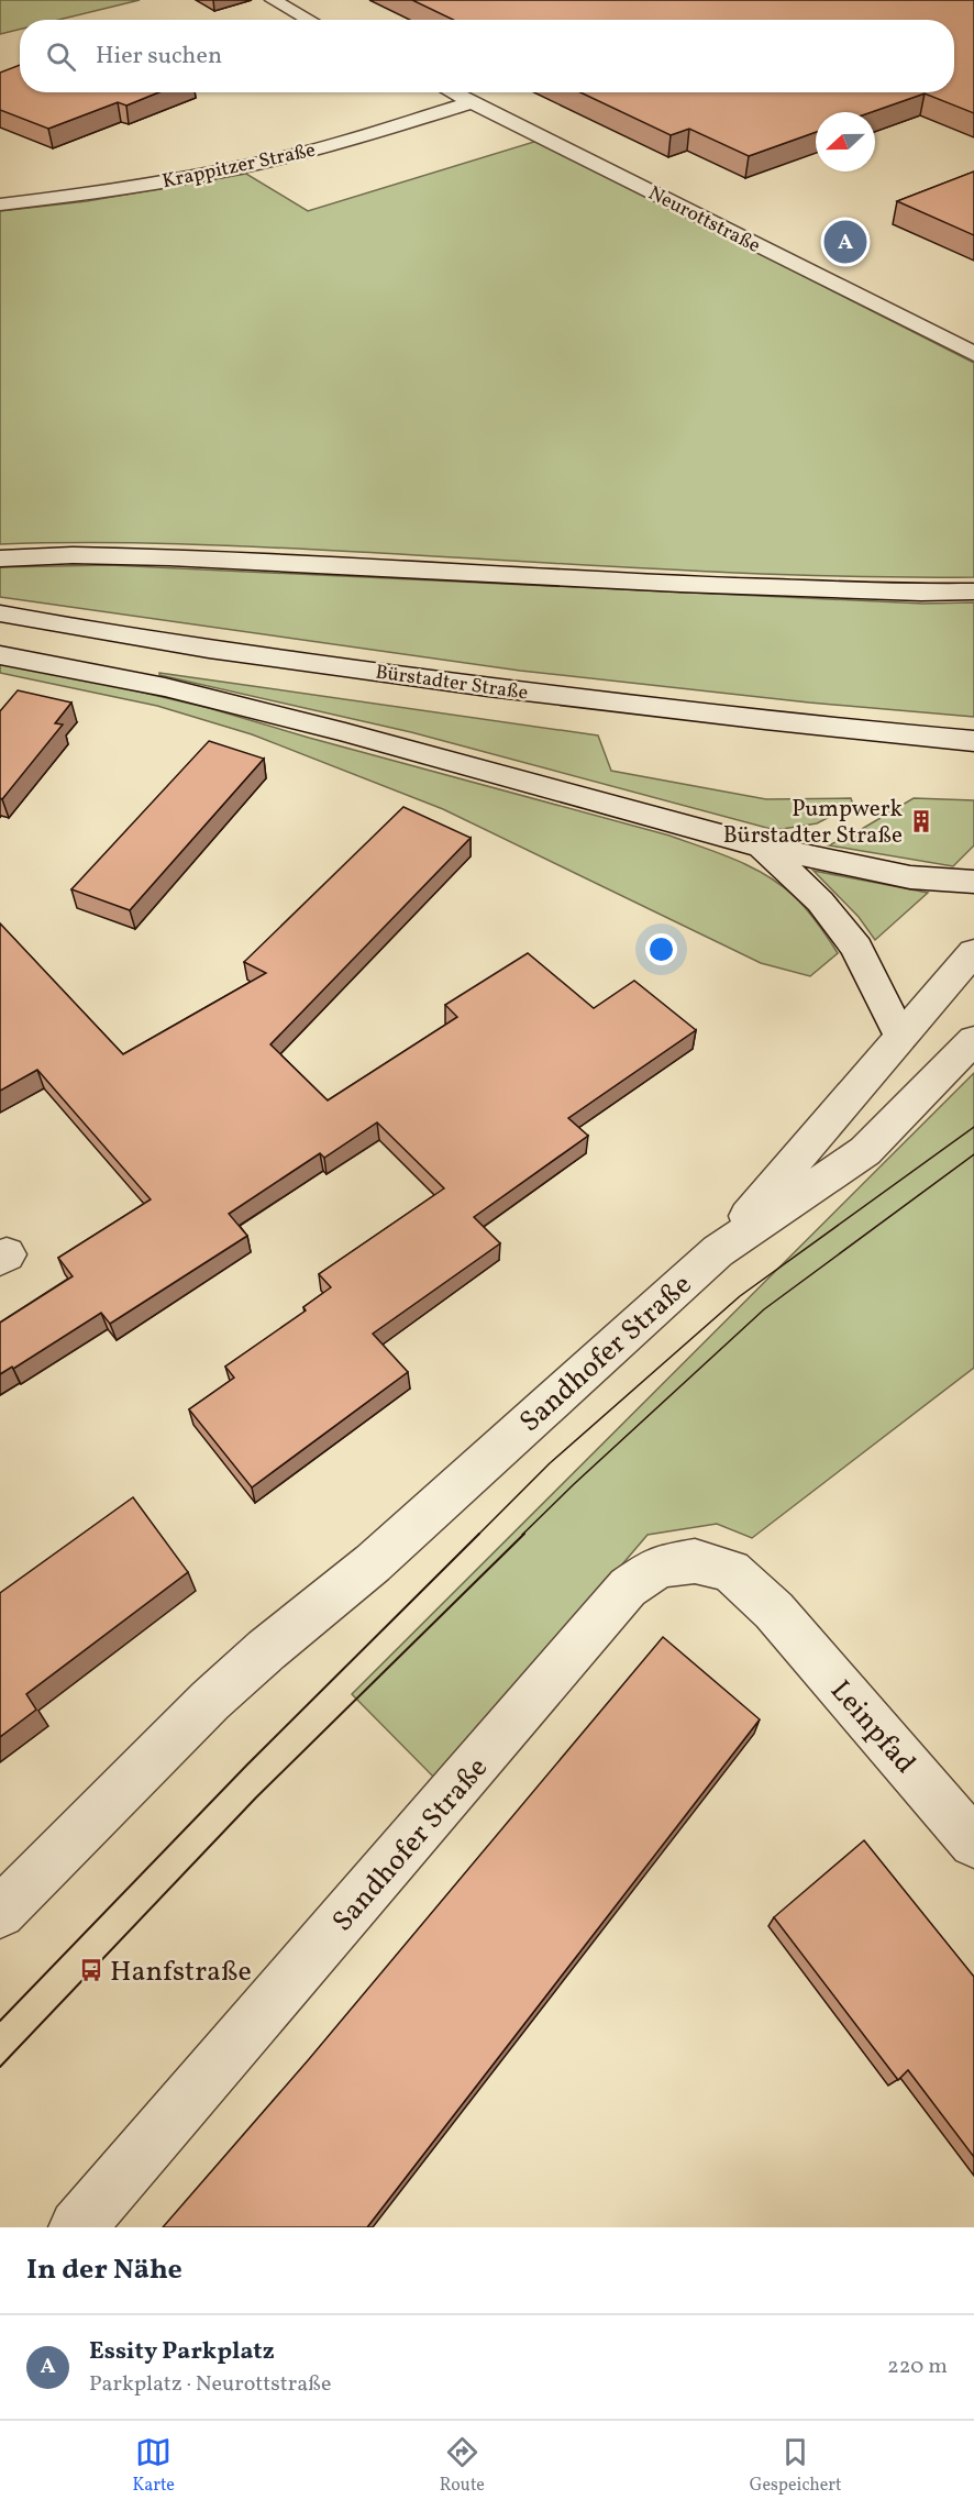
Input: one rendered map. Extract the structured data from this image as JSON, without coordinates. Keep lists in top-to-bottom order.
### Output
{
  "streets": {
    "street": [
      "Krappitzer Straße",
      "Neurottstraße",
      "Bürstadter Straße",
      "Sandhofer Straße",
      "Leinpfad"
    ]
  },
  "crossings": [
    ["Krappitzer Straße", "Neurottstraße"],
    ["Sandhofer Straße", "Leinpfad"]
  ],
  "places": {
    "building": ["Pumpwerk Bürstadter Straße"],
    "bus stop": ["Hanfstraße"]
  },
  "north": "left",
  "page": {
    "search": "Hier suchen",
    "pins": "A",
    "heading": "In der Nähe",
    "list": [
      {
        "mark": "A",
        "name": "Essity Parkplatz",
        "note": "Parkplatz · Neurottstraße",
        "value": "220 m"
      }
    ],
    "nav": ["Karte", "Route", "Gespeichert"]
  }
}
